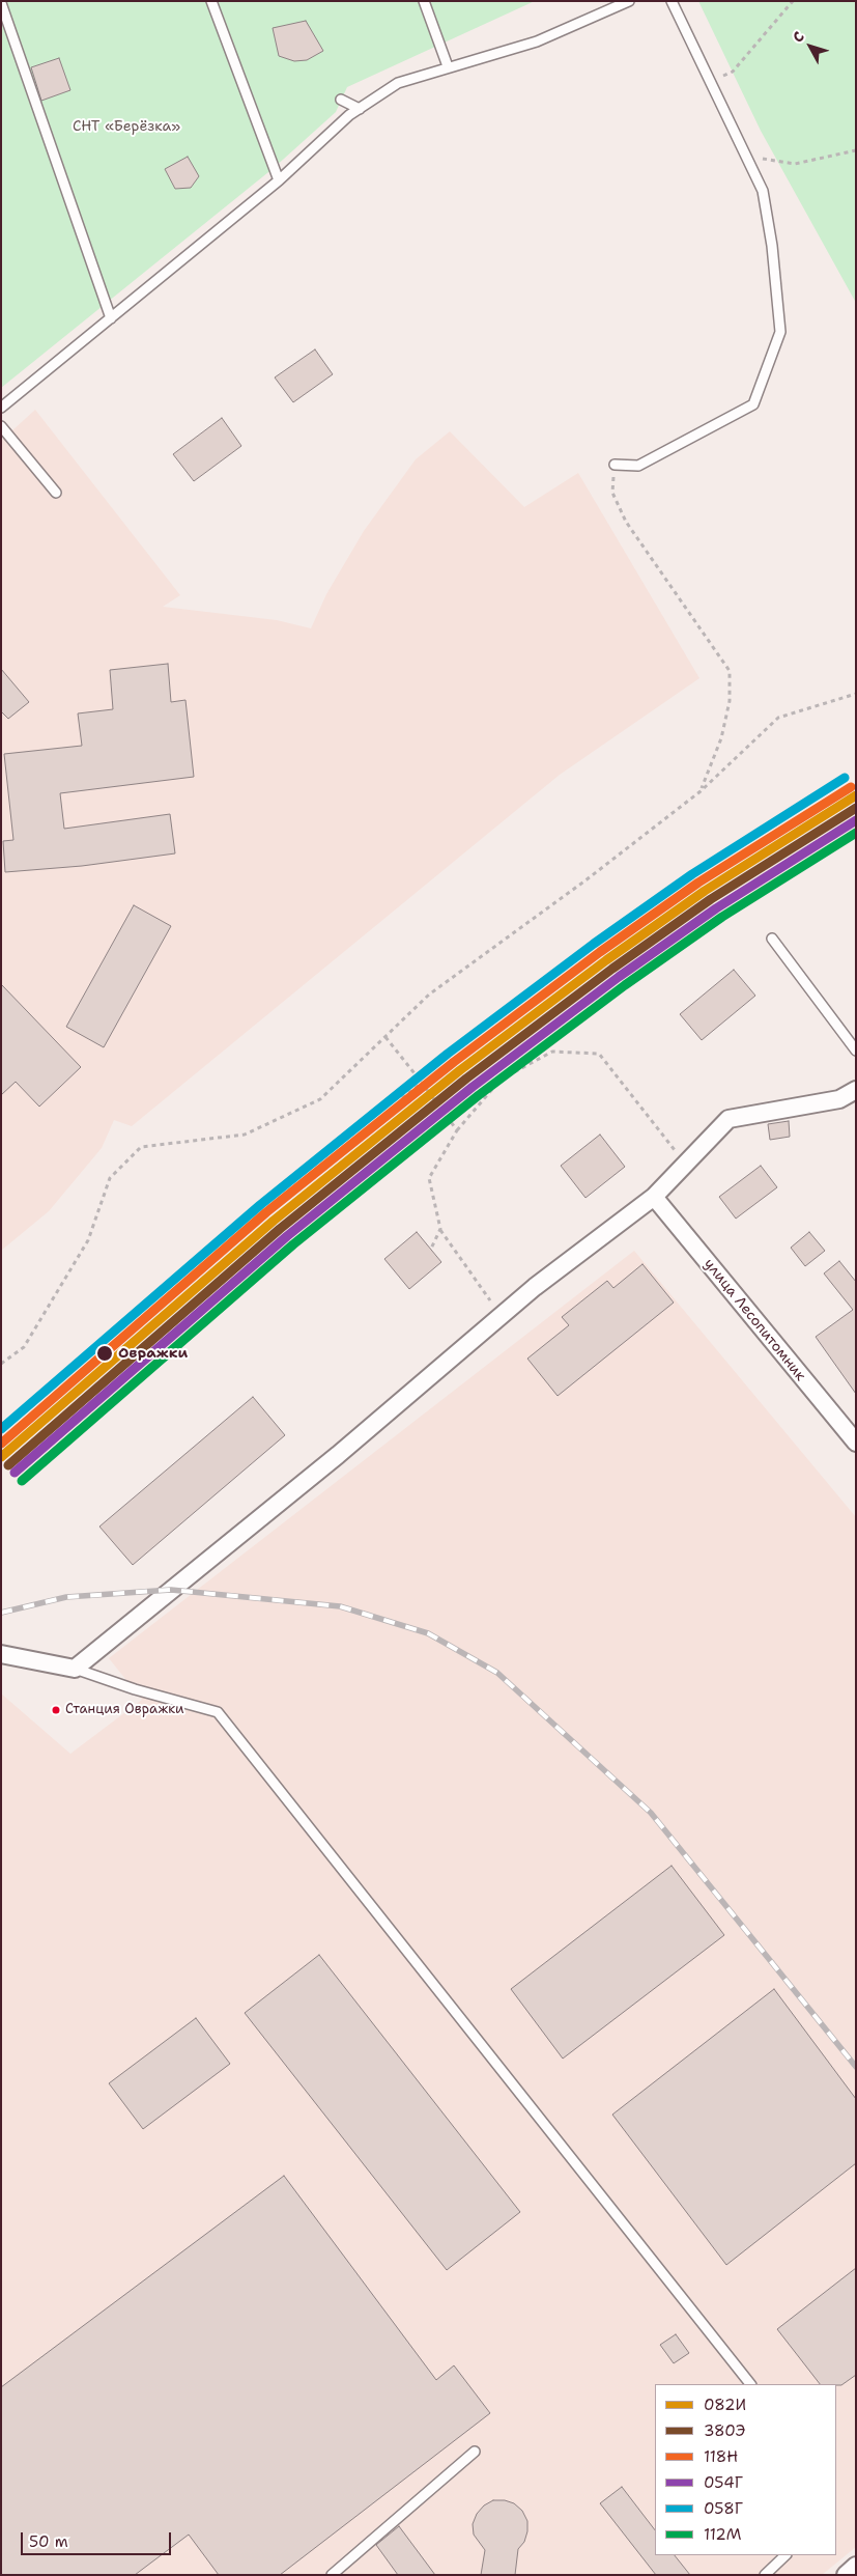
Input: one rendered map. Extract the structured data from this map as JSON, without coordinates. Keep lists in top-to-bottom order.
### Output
{
  "streets": {
    "street": ["улица Лесопитомник"]
  },
  "parks": ["СНТ «Берёзка»"],
  "places": ["Овражки", "Станция Овражки"],
  "lines": [
    "transit line 058Г",
    "transit line 118Н",
    "transit line 082И",
    "transit line 380Э",
    "transit line 054Г",
    "transit line 112М"
  ],
  "legend": [
    "082И",
    "380Э",
    "118Н",
    "054Г",
    "058Г",
    "112М"
  ],
  "scale_bar": "50 m",
  "north": "top left"
}
